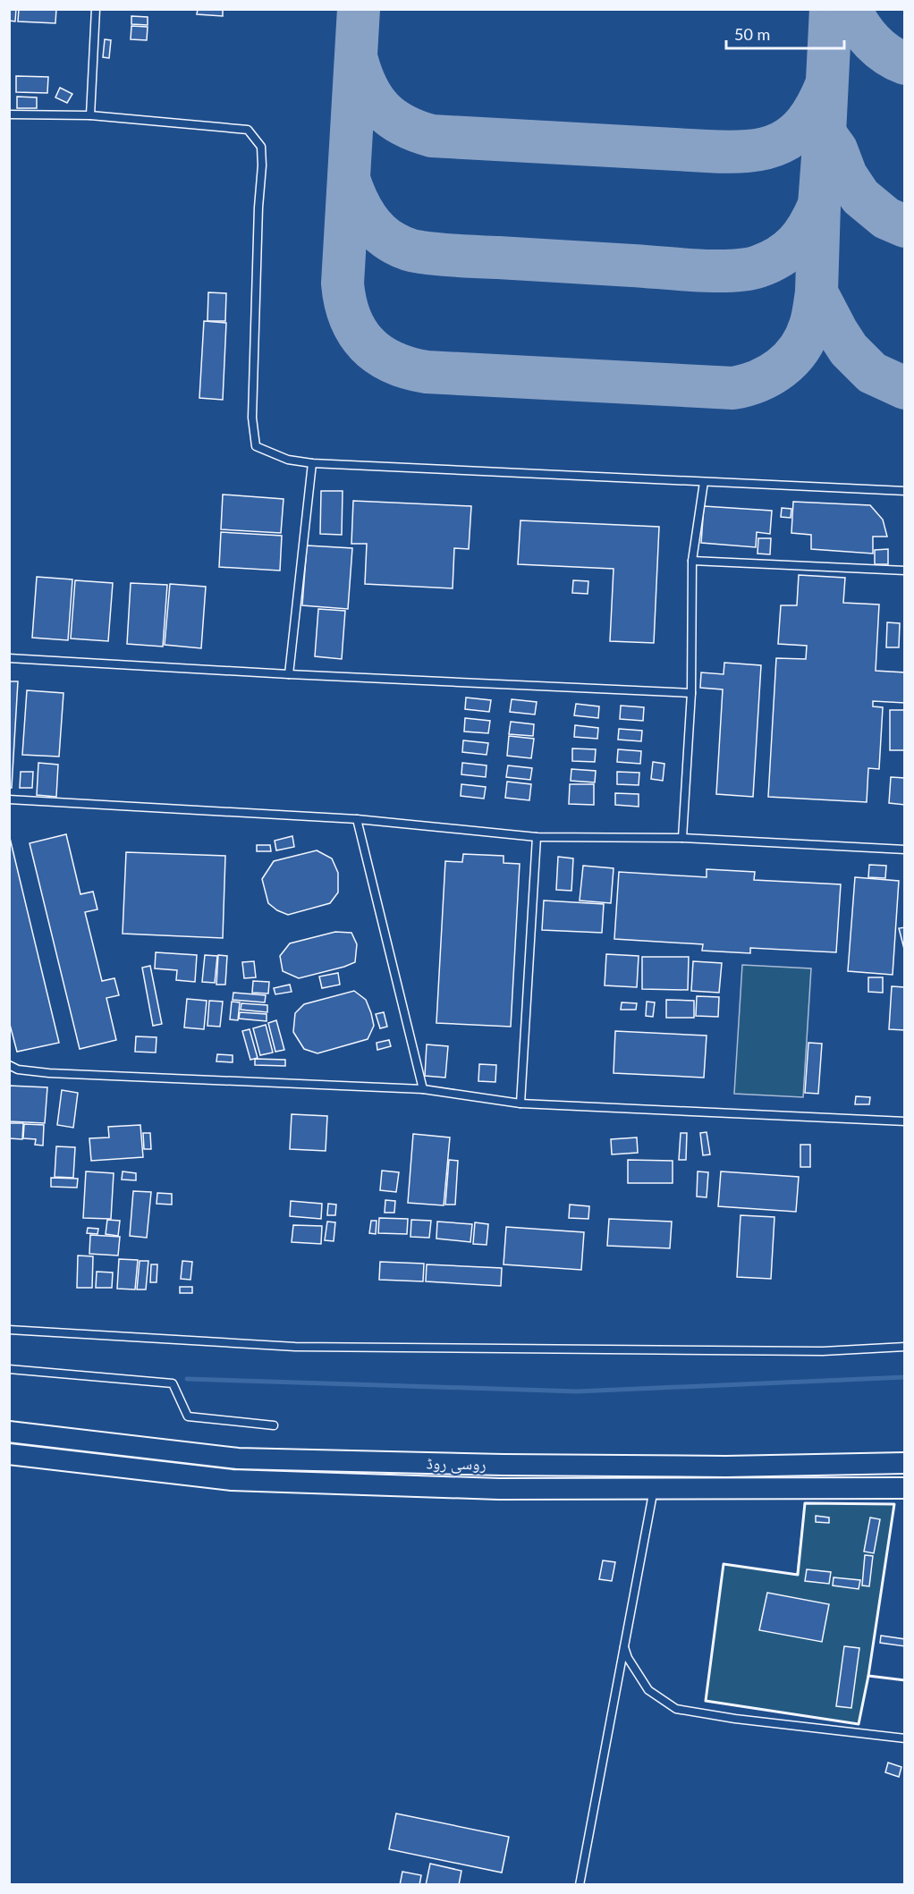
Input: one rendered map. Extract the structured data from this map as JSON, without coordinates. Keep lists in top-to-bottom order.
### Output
{
  "streets": {
    "main road": ["روسی روڈ"]
  },
  "scale_bar": "50 m"
}
